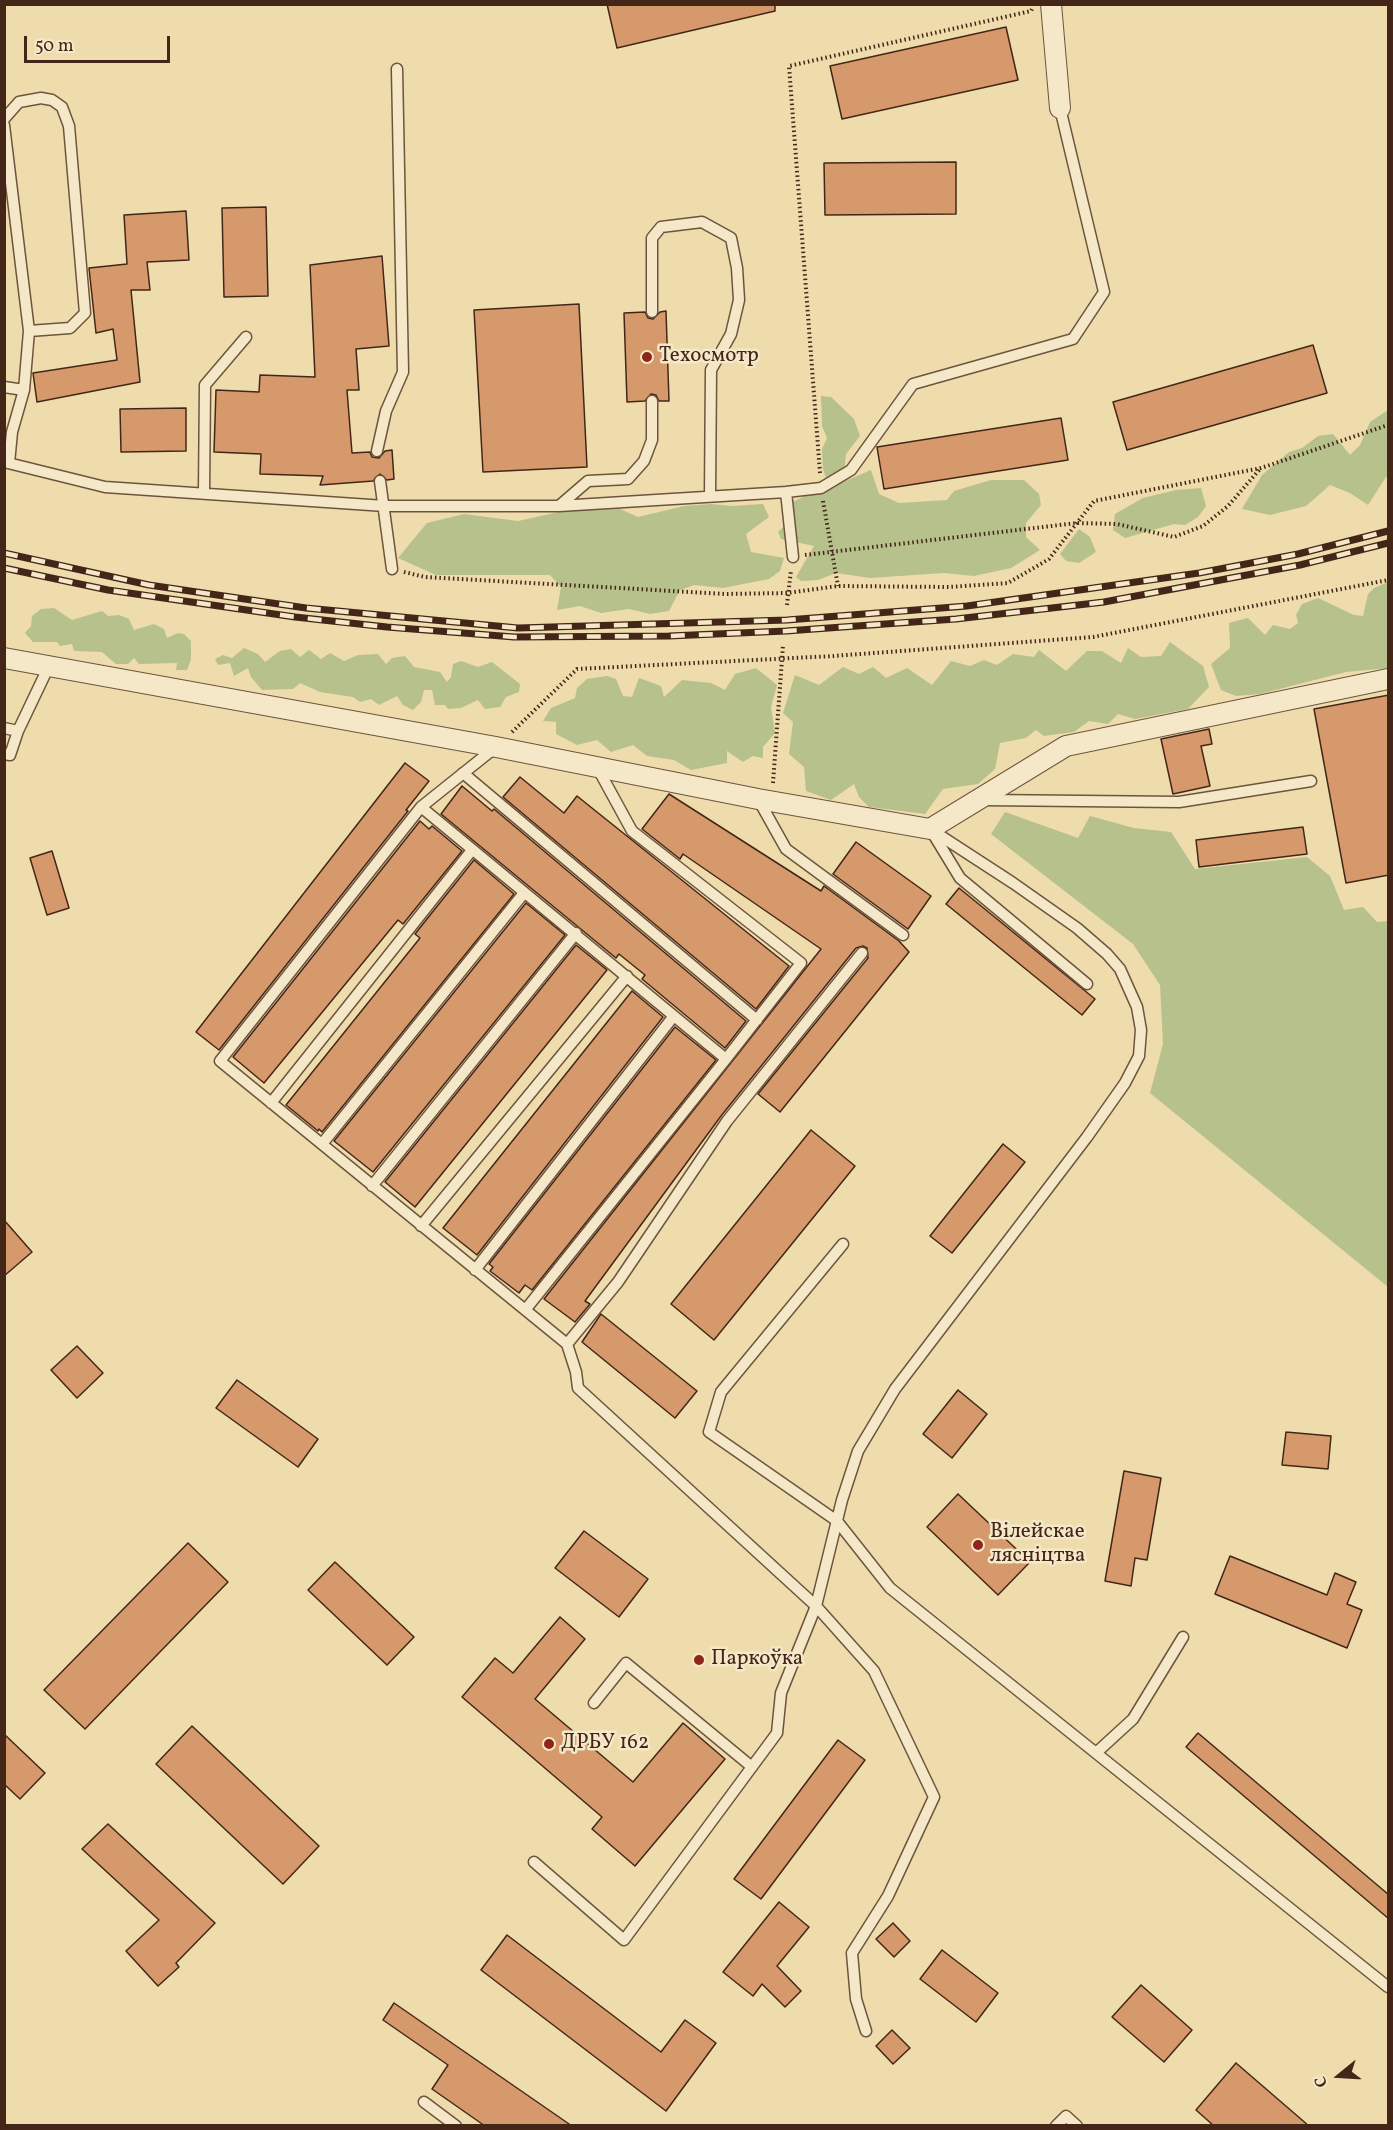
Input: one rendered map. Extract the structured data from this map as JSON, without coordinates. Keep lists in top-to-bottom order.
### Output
{
  "places": [
    "Техосмотр",
    "Вілейскае лясніцтва",
    "Паркоўка",
    "ДРБУ 162"
  ],
  "scale_bar": "50 m",
  "north": "left"
}
